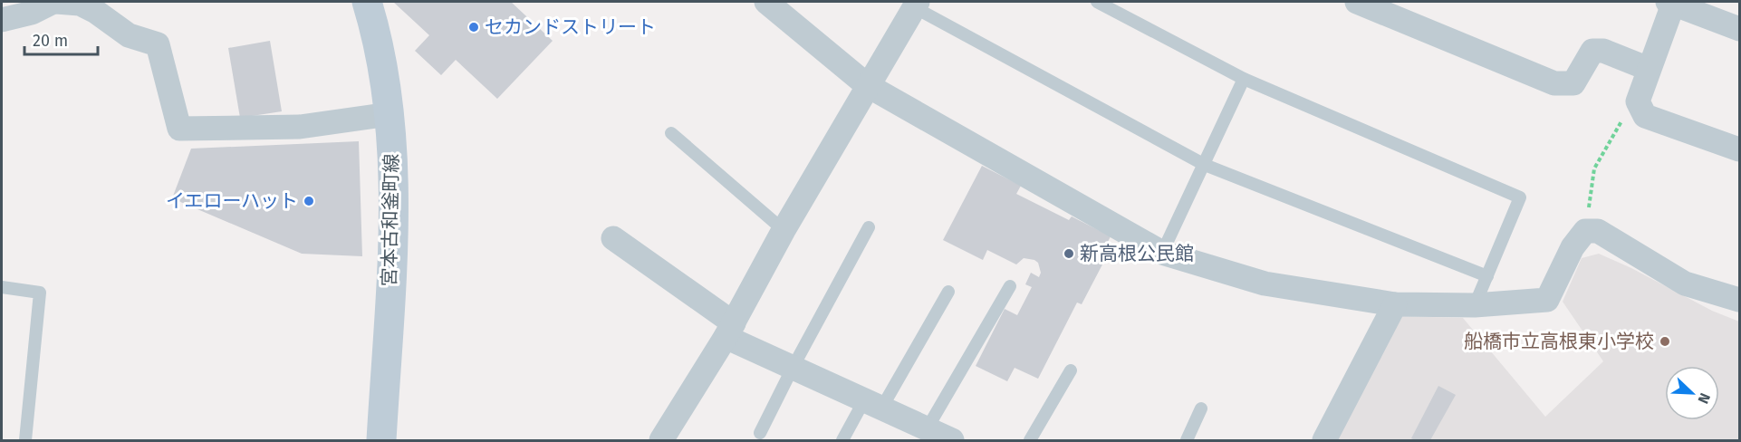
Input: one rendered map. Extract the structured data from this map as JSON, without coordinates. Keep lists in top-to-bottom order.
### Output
{
  "streets": {
    "street": ["宮本古和釜町線"]
  },
  "places": [
    "セカンドストリート",
    "イエローハット",
    "新高根公民館",
    "船橋市立高根東小学校"
  ],
  "scale_bar": "20 m",
  "north": "bottom right"
}
